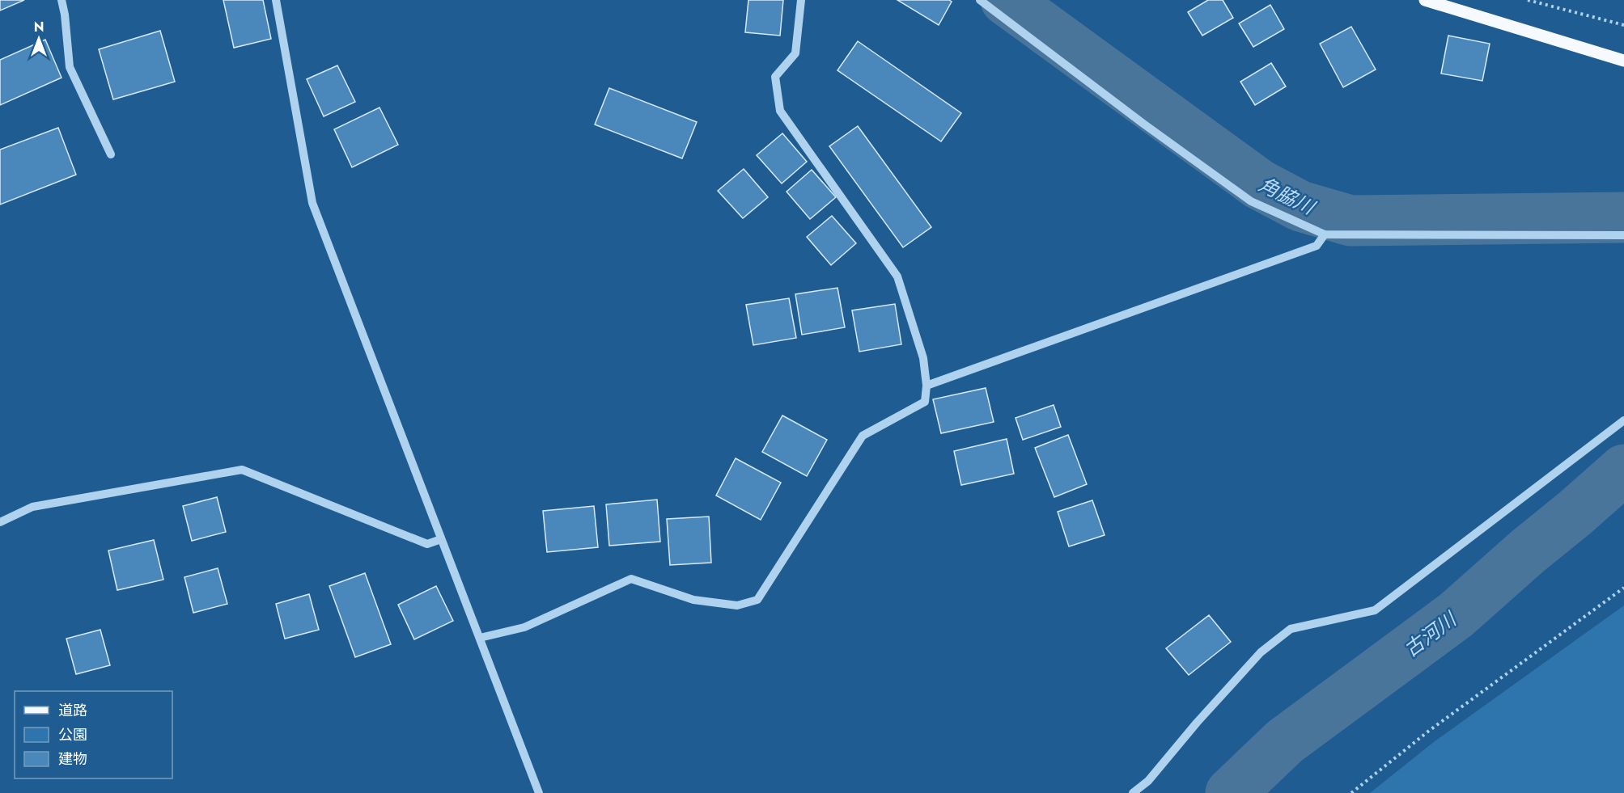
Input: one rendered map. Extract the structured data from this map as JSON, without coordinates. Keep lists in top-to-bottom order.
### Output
{
  "water": ["角脇川", "古河川"],
  "legend": ["道路", "公園", "建物"],
  "north": "top"
}
